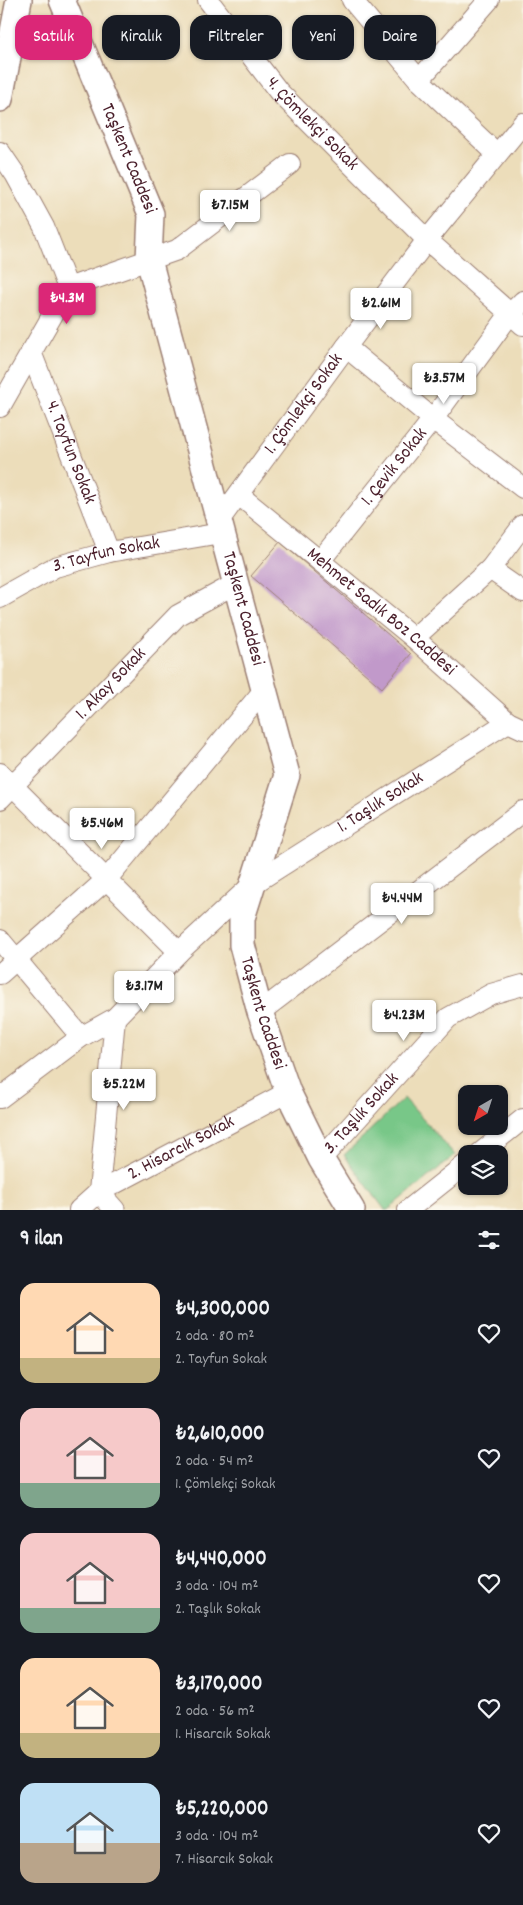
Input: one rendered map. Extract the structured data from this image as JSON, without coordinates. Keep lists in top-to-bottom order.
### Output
{
  "streets": {
    "street": [
      "4. Çömlekçi Sokak",
      "Taşkent Caddesi",
      "1. Çömlekçi Sokak",
      "4. Tayfun Sokak",
      "1. Çevik Sokak",
      "3. Tayfun Sokak",
      "Mehmet Sadık Boz Caddesi",
      "1. Akay Sokak",
      "1. Taşlık Sokak",
      "3. Taşlık Sokak",
      "2. Hisarcık Sokak"
    ]
  },
  "crossings": [
    ["4. Çömlekçi Sokak", "1. Çömlekçi Sokak"],
    ["4. Çömlekçi Sokak", "1. Çevik Sokak"],
    ["Taşkent Caddesi", "1. Çömlekçi Sokak"],
    ["Taşkent Caddesi", "3. Tayfun Sokak"],
    ["Taşkent Caddesi", "1. Akay Sokak"],
    ["Taşkent Caddesi", "1. Taşlık Sokak"],
    ["Taşkent Caddesi", "3. Taşlık Sokak"],
    ["Taşkent Caddesi", "2. Hisarcık Sokak"],
    ["1. Çömlekçi Sokak", "3. Tayfun Sokak"],
    ["1. Çömlekçi Sokak", "Mehmet Sadık Boz Caddesi"],
    ["4. Tayfun Sokak", "3. Tayfun Sokak"],
    ["1. Çevik Sokak", "Mehmet Sadık Boz Caddesi"],
    ["Mehmet Sadık Boz Caddesi", "1. Taşlık Sokak"]
  ],
  "north": "bottom left",
  "page": {
    "chip": [
      "Satılık",
      "Kiralık",
      "Filtreler",
      "Yeni",
      "Daire"
    ],
    "price": [
      "₺7.15M",
      "₺4.3M",
      "₺2.61M",
      "₺3.57M",
      "₺5.46M",
      "₺4.44M",
      "₺3.17M",
      "₺4.23M",
      "₺5.22M"
    ],
    "heading": "9 ilan",
    "list": [
      {
        "name": "₺4,300,000",
        "note": "2 oda · 80 m² · 2. Tayfun Sokak"
      },
      {
        "name": "₺2,610,000",
        "note": "2 oda · 54 m² · 1. Çömlekçi Sokak"
      },
      {
        "name": "₺4,440,000",
        "note": "3 oda · 104 m² · 2. Taşlık Sokak"
      },
      {
        "name": "₺3,170,000",
        "note": "2 oda · 56 m² · 1. Hisarcık Sokak"
      },
      {
        "name": "₺5,220,000",
        "note": "3 oda · 104 m² · 7. Hisarcık Sokak"
      }
    ]
  }
}
